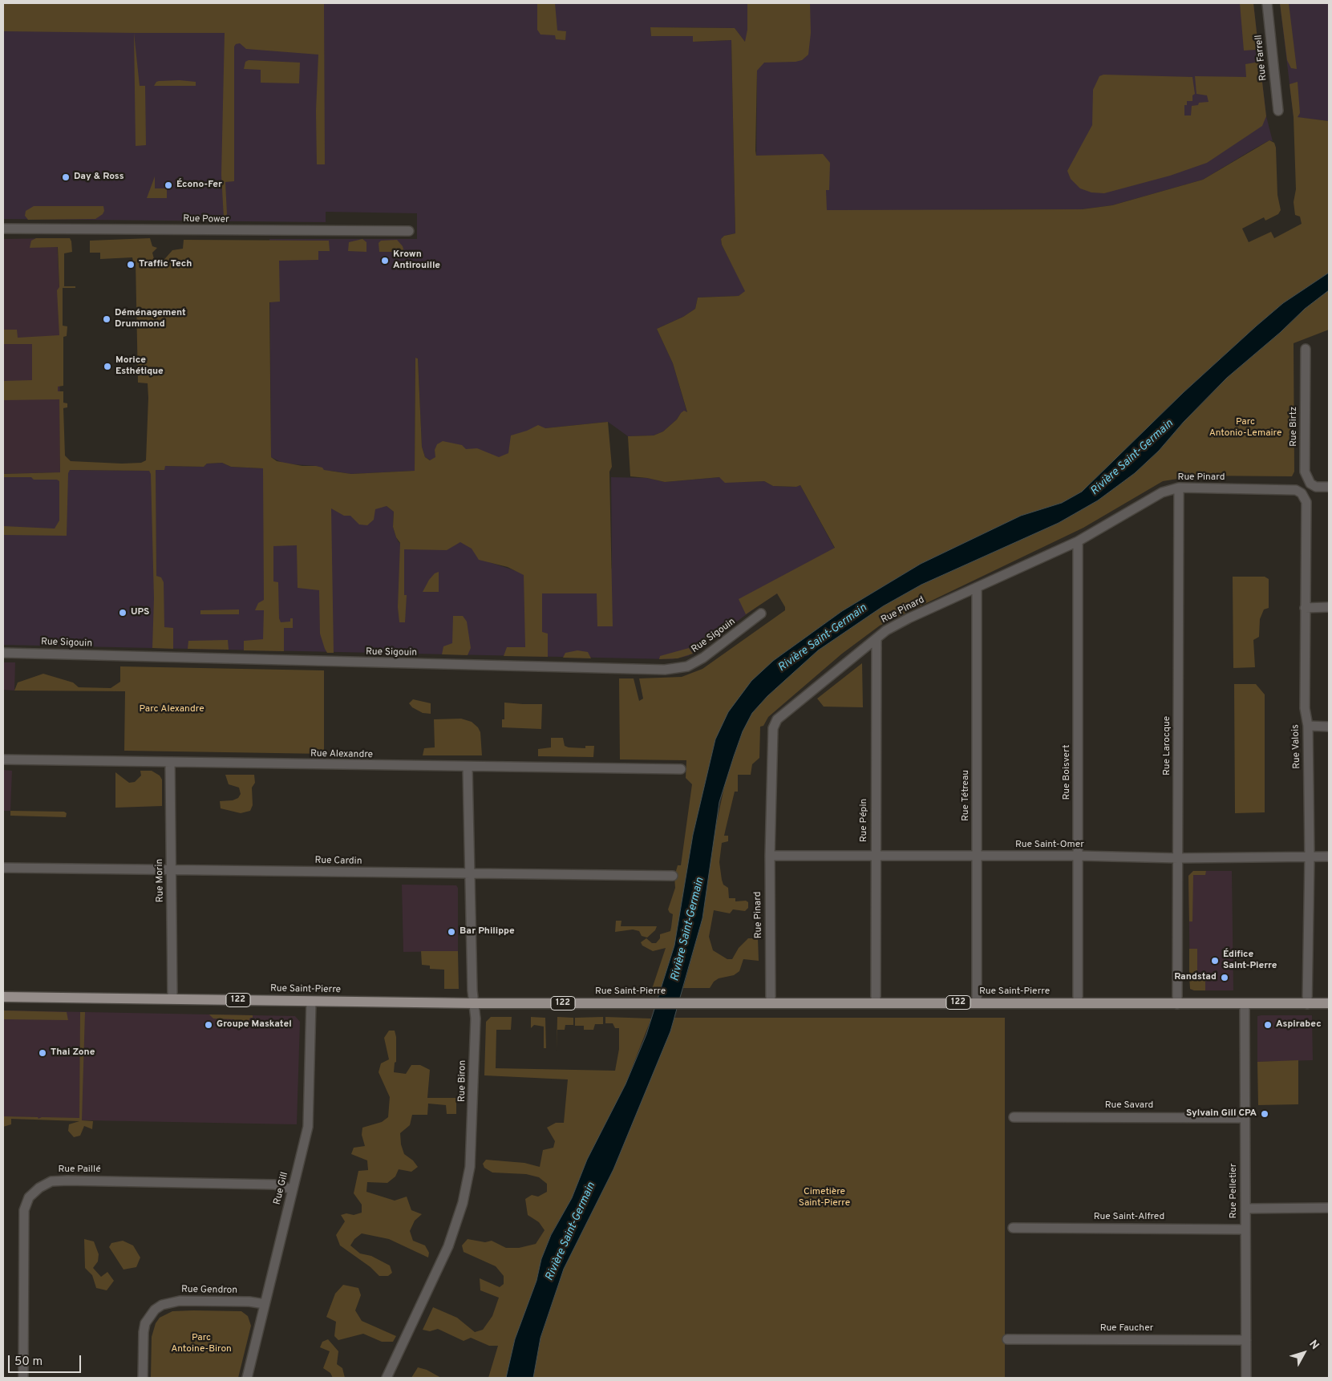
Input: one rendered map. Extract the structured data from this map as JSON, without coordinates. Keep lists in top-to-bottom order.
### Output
{
  "streets": {
    "main road": ["Rue Saint-Pierre", "122"],
    "street": [
      "Rue Farrell",
      "Rue Power",
      "Rue Birtz",
      "Rue Pinard",
      "Rue Sigouin",
      "Rue Larocque",
      "Rue Valois",
      "Rue Alexandre",
      "Rue Boisvert",
      "Rue Tétreau",
      "Rue Pépin",
      "Rue Saint-Omer",
      "Rue Cardin",
      "Rue Morin",
      "Rue Biron",
      "Rue Savard",
      "Rue Paillé",
      "Rue Gill",
      "Rue Pelletier",
      "Rue Saint-Alfred",
      "Rue Gendron",
      "Rue Faucher"
    ]
  },
  "crossings": [
    ["Rue Pinard", "Rue Larocque"],
    ["Rue Pinard", "Rue Valois"],
    ["Rue Pinard", "Rue Boisvert"],
    ["Rue Pinard", "Rue Tétreau"],
    ["Rue Pinard", "Rue Pépin"],
    ["Rue Pinard", "Rue Saint-Omer"],
    ["Rue Pinard", "Rue Saint-Pierre"],
    ["Rue Larocque", "Rue Saint-Omer"],
    ["Rue Larocque", "Rue Saint-Pierre"],
    ["Rue Valois", "Rue Saint-Omer"],
    ["Rue Valois", "Rue Saint-Pierre"],
    ["Rue Alexandre", "Rue Morin"],
    ["Rue Alexandre", "Rue Biron"],
    ["Rue Boisvert", "Rue Saint-Omer"],
    ["Rue Boisvert", "Rue Saint-Pierre"],
    ["Rue Tétreau", "Rue Saint-Omer"],
    ["Rue Tétreau", "Rue Saint-Pierre"],
    ["Rue Pépin", "Rue Saint-Omer"],
    ["Rue Pépin", "Rue Saint-Pierre"],
    ["Rue Cardin", "Rue Morin"],
    ["Rue Cardin", "Rue Biron"],
    ["Rue Morin", "Rue Saint-Pierre"],
    ["Rue Saint-Pierre", "Rue Biron"],
    ["Rue Saint-Pierre", "Rue Gill"],
    ["Rue Saint-Pierre", "Rue Pelletier"],
    ["Rue Savard", "Rue Pelletier"],
    ["Rue Paillé", "Rue Gill"],
    ["Rue Gill", "Rue Gendron"],
    ["Rue Pelletier", "Rue Saint-Alfred"],
    ["Rue Pelletier", "Rue Faucher"]
  ],
  "water": ["Rivière Saint-Germain"],
  "parks": [
    "Parc Antonio-Lemaire",
    "Parc Alexandre",
    "Cimetière Saint-Pierre",
    "Parc Antoine-Biron"
  ],
  "places": [
    "Day & Ross",
    "Écono-Fer",
    "Krown Antirouille",
    "Traffic Tech",
    "Déménagement Drummond",
    "Morice Esthétique",
    "UPS",
    "Bar Philippe",
    "Édifice Saint-Pierre",
    "Randstad",
    "Groupe Maskatel",
    "Aspirabec",
    "Thai Zone",
    "Sylvain Gill CPA"
  ],
  "scale_bar": "50 m",
  "north": "top right"
}
